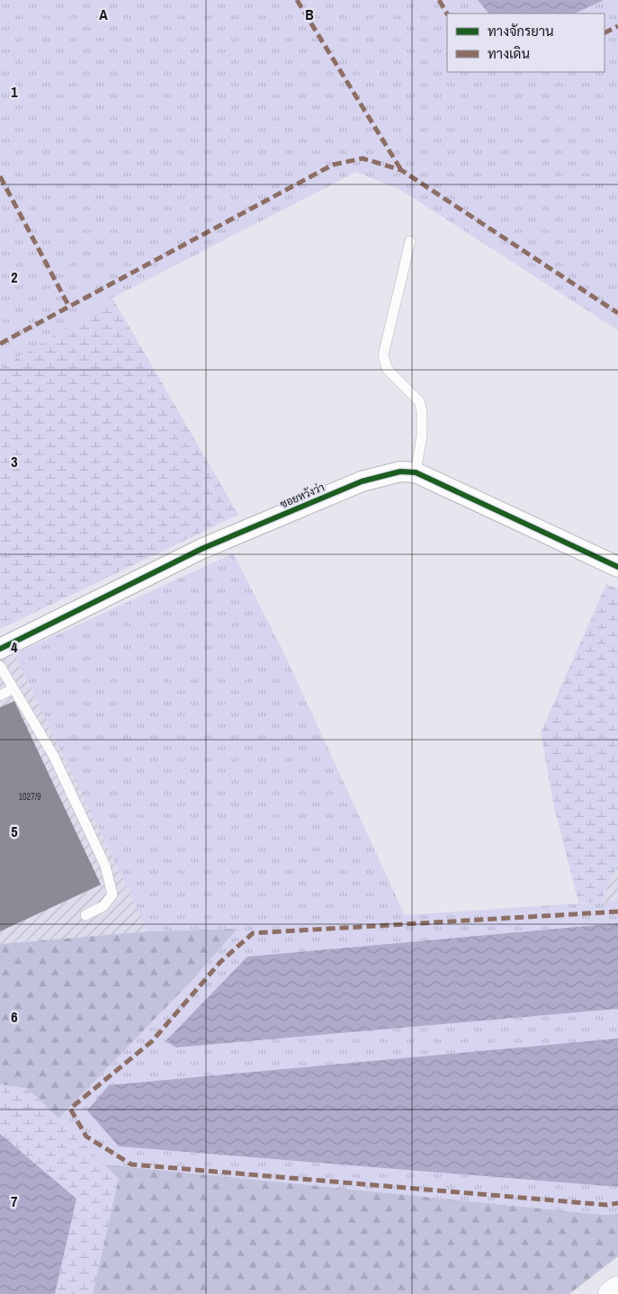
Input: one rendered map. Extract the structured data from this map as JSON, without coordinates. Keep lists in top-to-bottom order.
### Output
{
  "streets": {
    "street": ["ซอยหวังว่า"]
  },
  "house_numbers": ["1027/9"],
  "legend": ["ทางจักรยาน", "ทางเดิน"],
  "grid": {
    "columns": ["A", "B"],
    "rows": [
      "1",
      "2",
      "3",
      "4",
      "5",
      "6",
      "7"
    ]
  }
}
